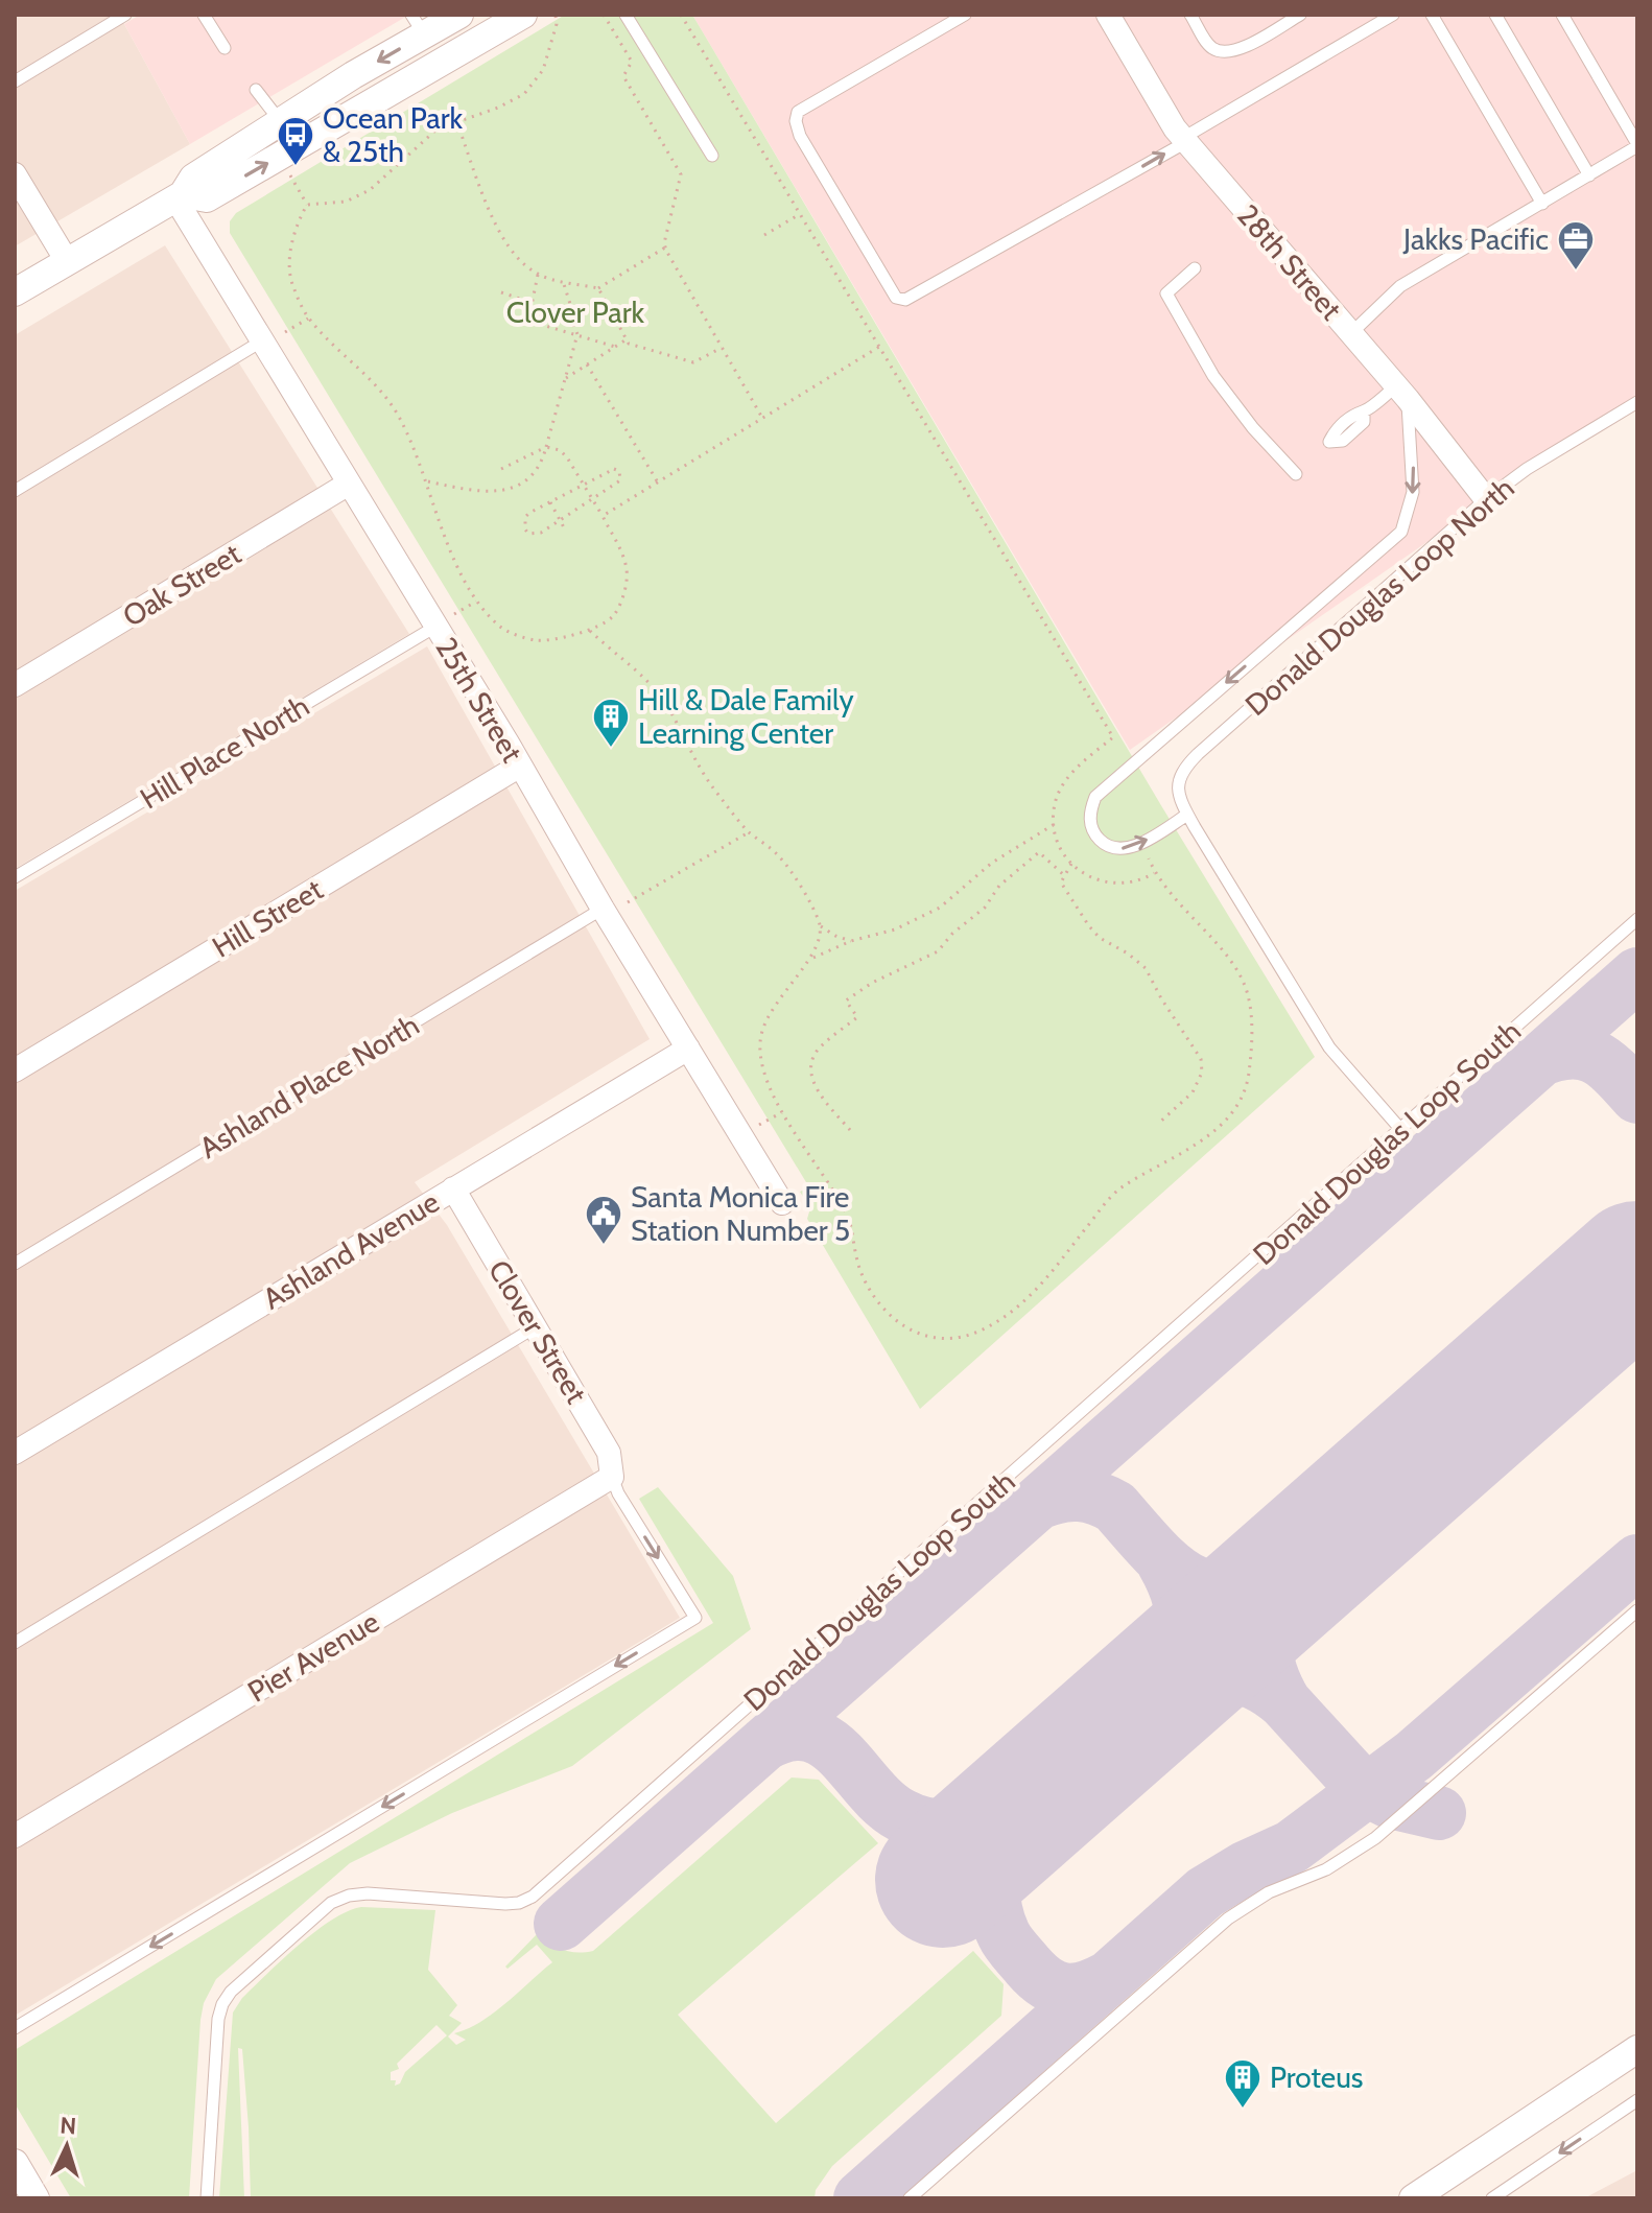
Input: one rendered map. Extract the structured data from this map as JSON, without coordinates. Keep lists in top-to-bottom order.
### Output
{
  "streets": {
    "street": [
      "28th Street",
      "Oak Street",
      "25th Street",
      "Hill Street",
      "Ashland Avenue",
      "Clover Street",
      "Pier Avenue"
    ],
    "lane": [
      "Donald Douglas Loop North",
      "Hill Place North",
      "Ashland Place North",
      "Donald Douglas Loop South"
    ]
  },
  "crossings": [
    ["28th Street", "Donald Douglas Loop North"],
    ["Oak Street", "25th Street"],
    ["Donald Douglas Loop North", "Donald Douglas Loop South"],
    ["25th Street", "Hill Place North"],
    ["25th Street", "Hill Street"],
    ["25th Street", "Ashland Place North"],
    ["25th Street", "Ashland Avenue"],
    ["Ashland Avenue", "Clover Street"],
    ["Clover Street", "Pier Avenue"]
  ],
  "parks": ["Clover Park"],
  "places": {
    "bus stop": ["Ocean Park & 25th"],
    "office": ["Jakks Pacific"],
    "building": ["Hill & Dale Family Learning Center", "Proteus"],
    "public building": ["Santa Monica Fire Station Number 5"]
  },
  "north": "top"
}
